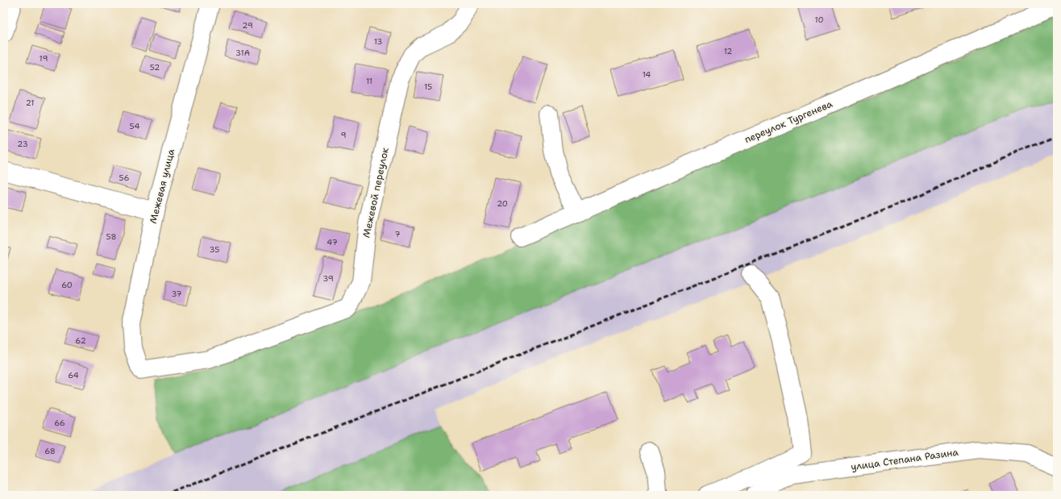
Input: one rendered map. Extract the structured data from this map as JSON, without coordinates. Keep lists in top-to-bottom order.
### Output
{
  "streets": {
    "street": [
      "переулок Тургенева",
      "Межевая улица",
      "Межевой переулок",
      "улица Степана Разина"
    ]
  },
  "crossings": [
    ["Межевая улица", "Межевой переулок"]
  ],
  "house_numbers": [
    "10",
    "29",
    "13",
    "12",
    "31А",
    "19",
    "52",
    "14",
    "11",
    "15",
    "21",
    "54",
    "9",
    "23",
    "56",
    "20",
    "7",
    "58",
    "47",
    "35",
    "39",
    "60",
    "37",
    "62",
    "64",
    "66",
    "68"
  ]
}
